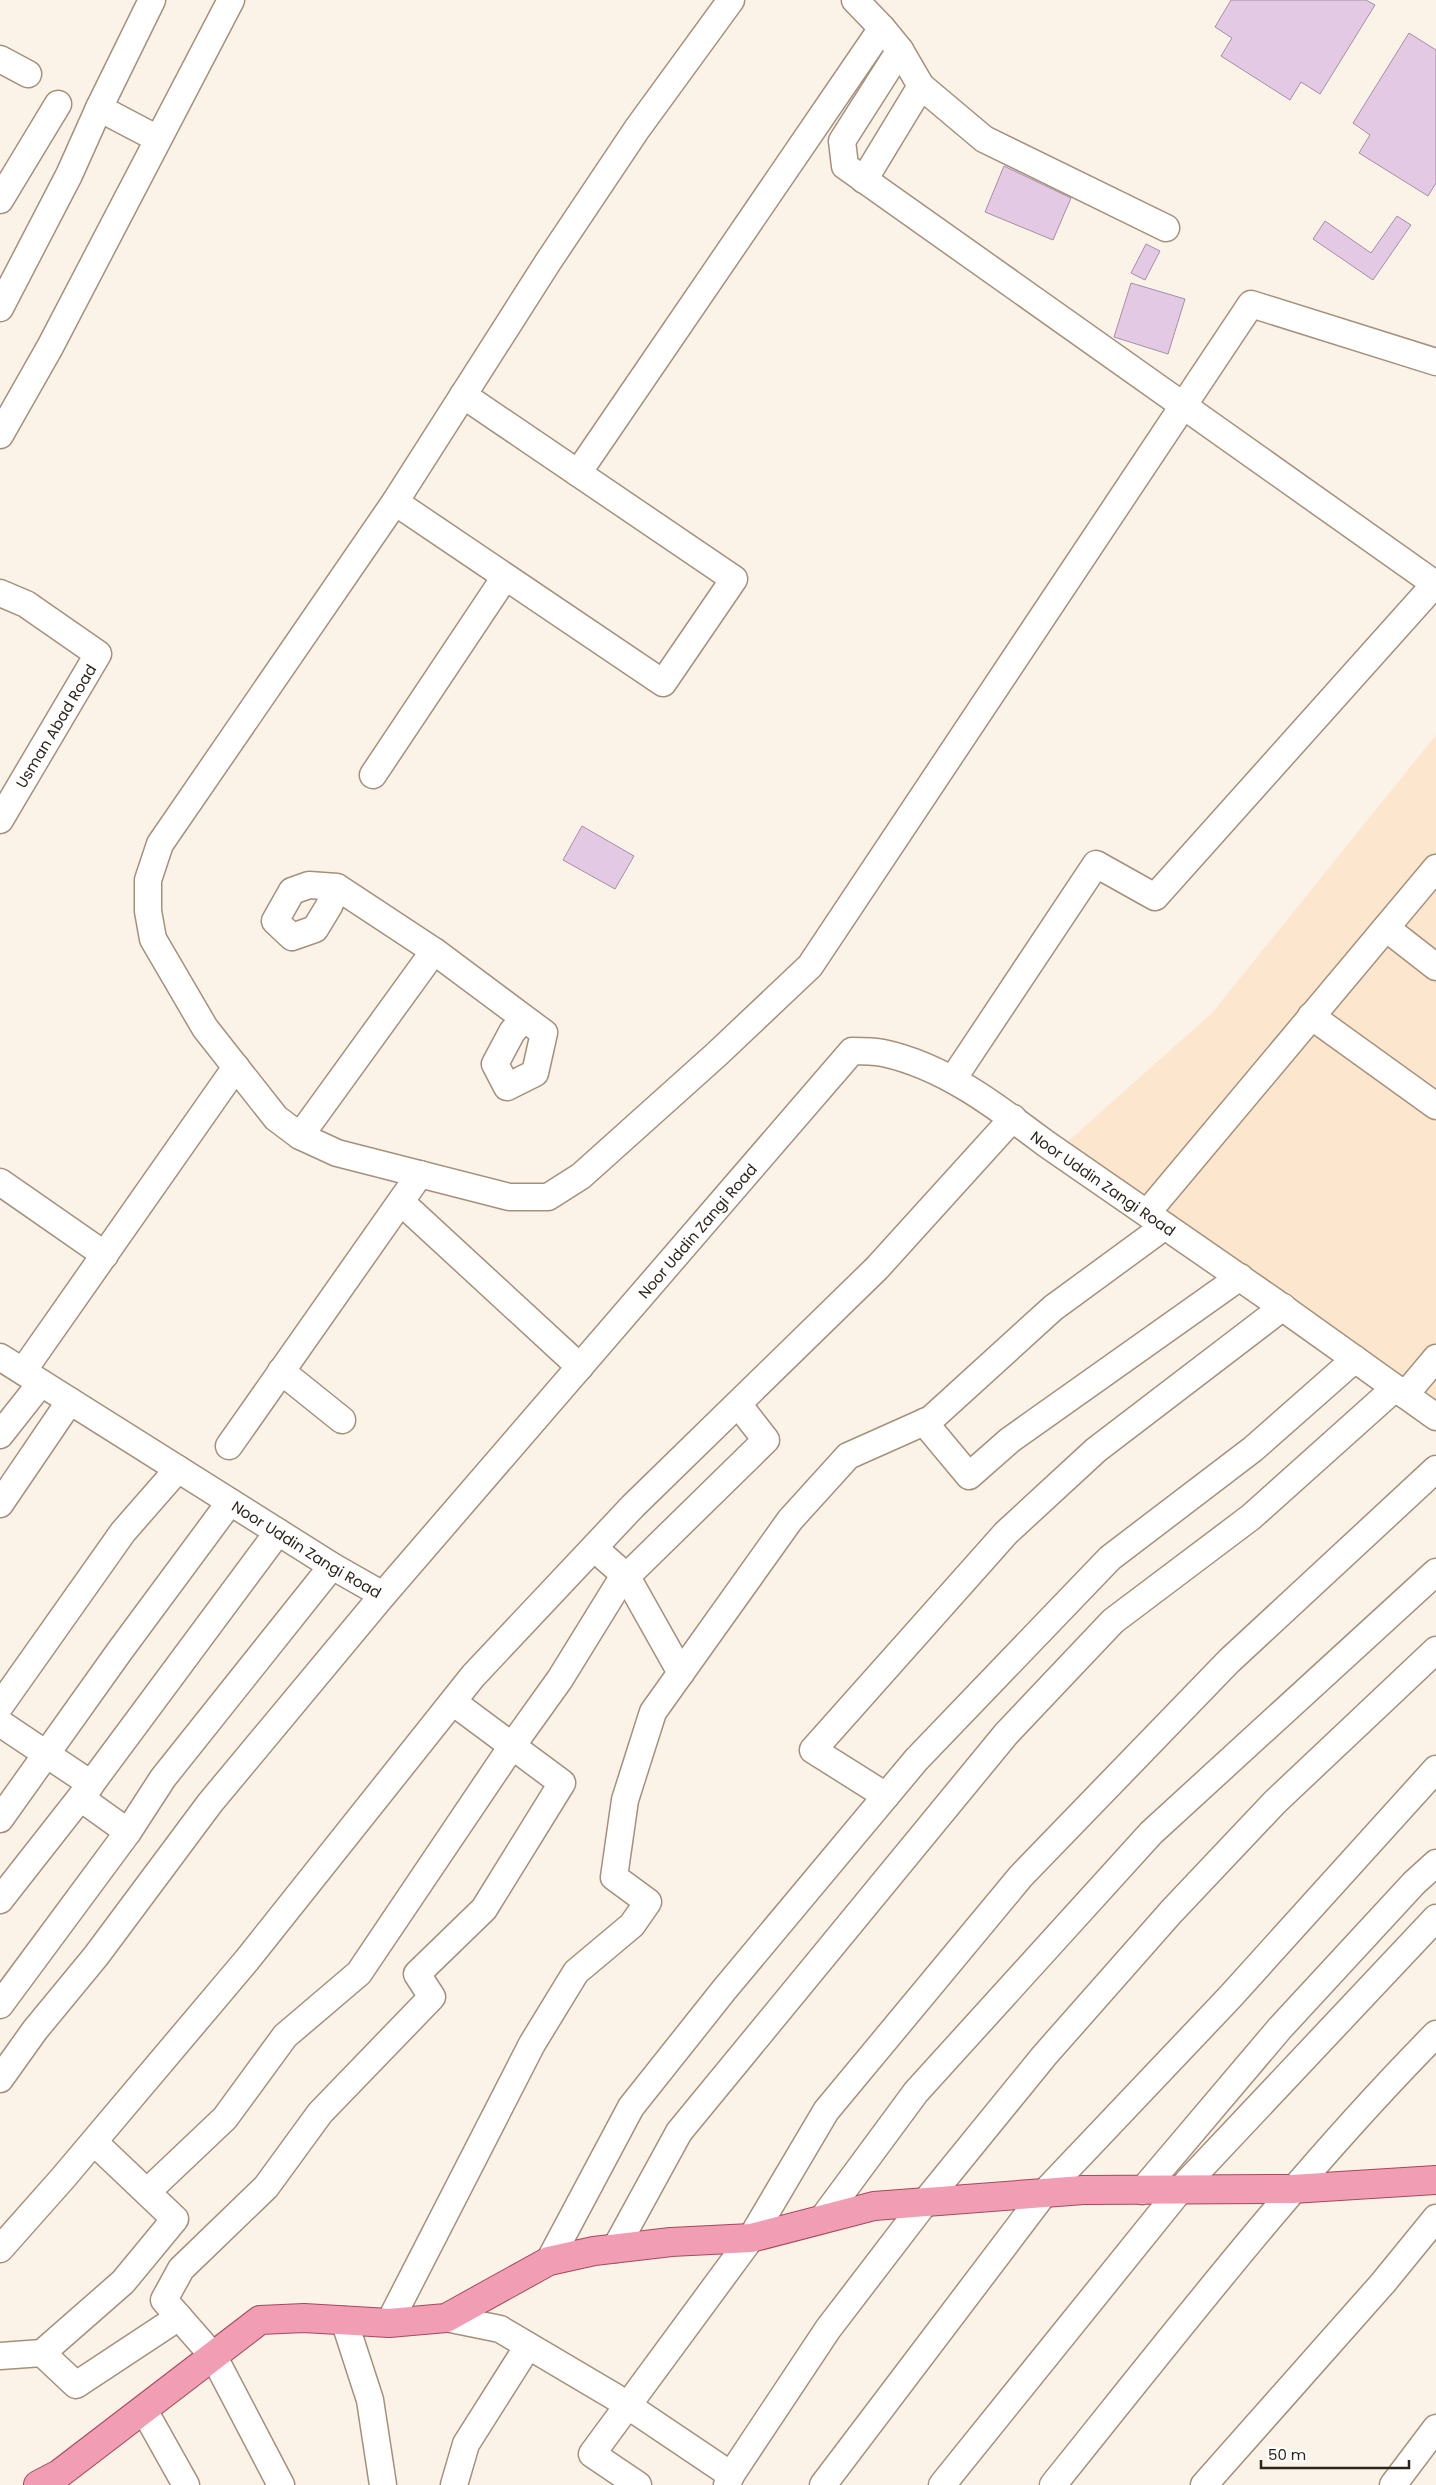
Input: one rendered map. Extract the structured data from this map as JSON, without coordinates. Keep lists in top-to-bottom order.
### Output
{
  "streets": {
    "street": ["Usman Abad Road", "Noor Uddin Zangi Road"]
  },
  "scale_bar": "50 m"
}
